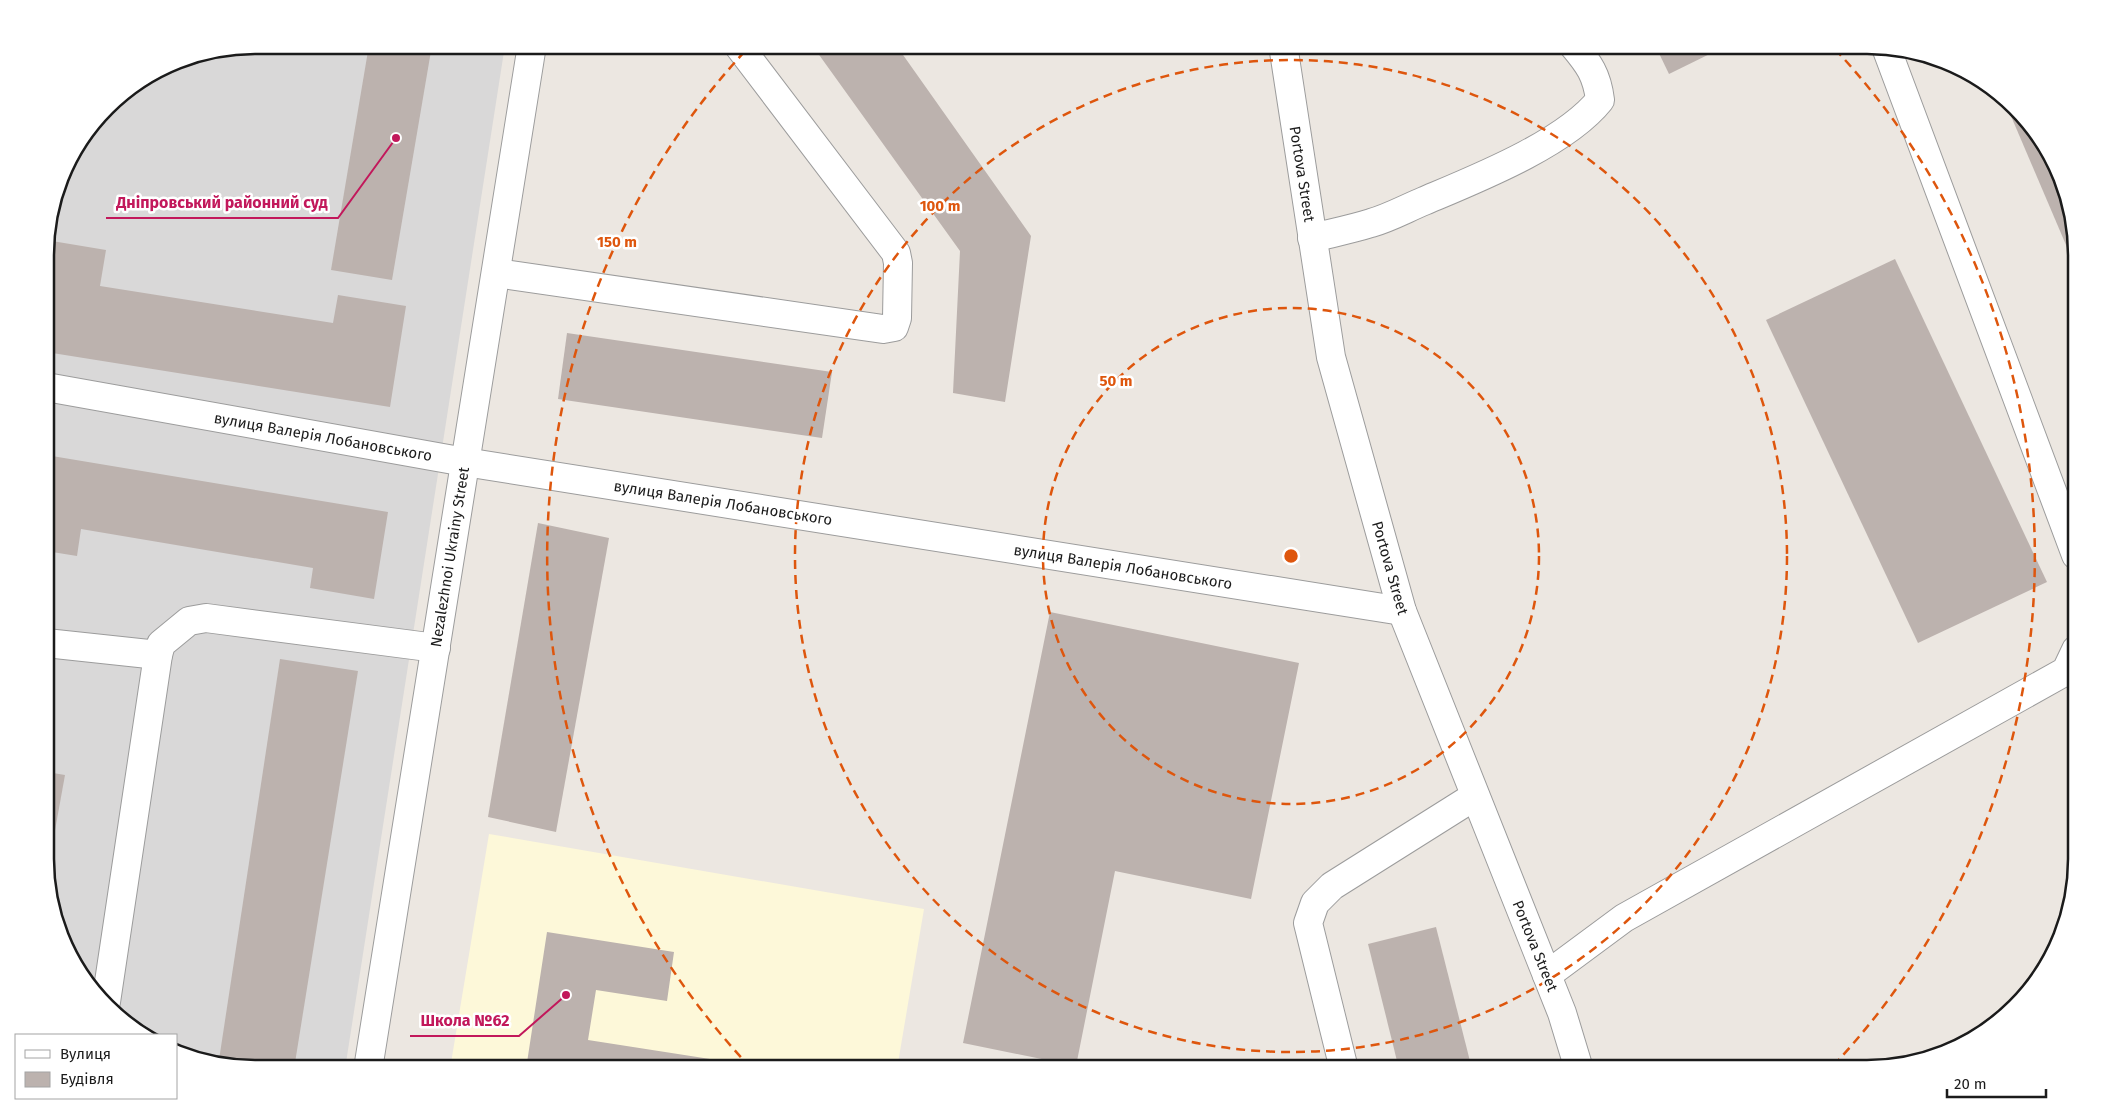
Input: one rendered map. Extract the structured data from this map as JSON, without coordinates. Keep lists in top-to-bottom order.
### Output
{
  "streets": {
    "street": ["Portova Street", "вулиця Валерія Лобановського", "Nezalezhnoi Ukrainy Street"]
  },
  "crossings": [
    ["Portova Street", "вулиця Валерія Лобановського"],
    ["вулиця Валерія Лобановського", "Nezalezhnoi Ukrainy Street"]
  ],
  "places": ["Дніпровський районний суд", "Школа №62"],
  "legend": ["Вулиця", "Будівля"],
  "scale_bar": "20 m",
  "rings": ["100 m", "150 m", "50 m"]
}
